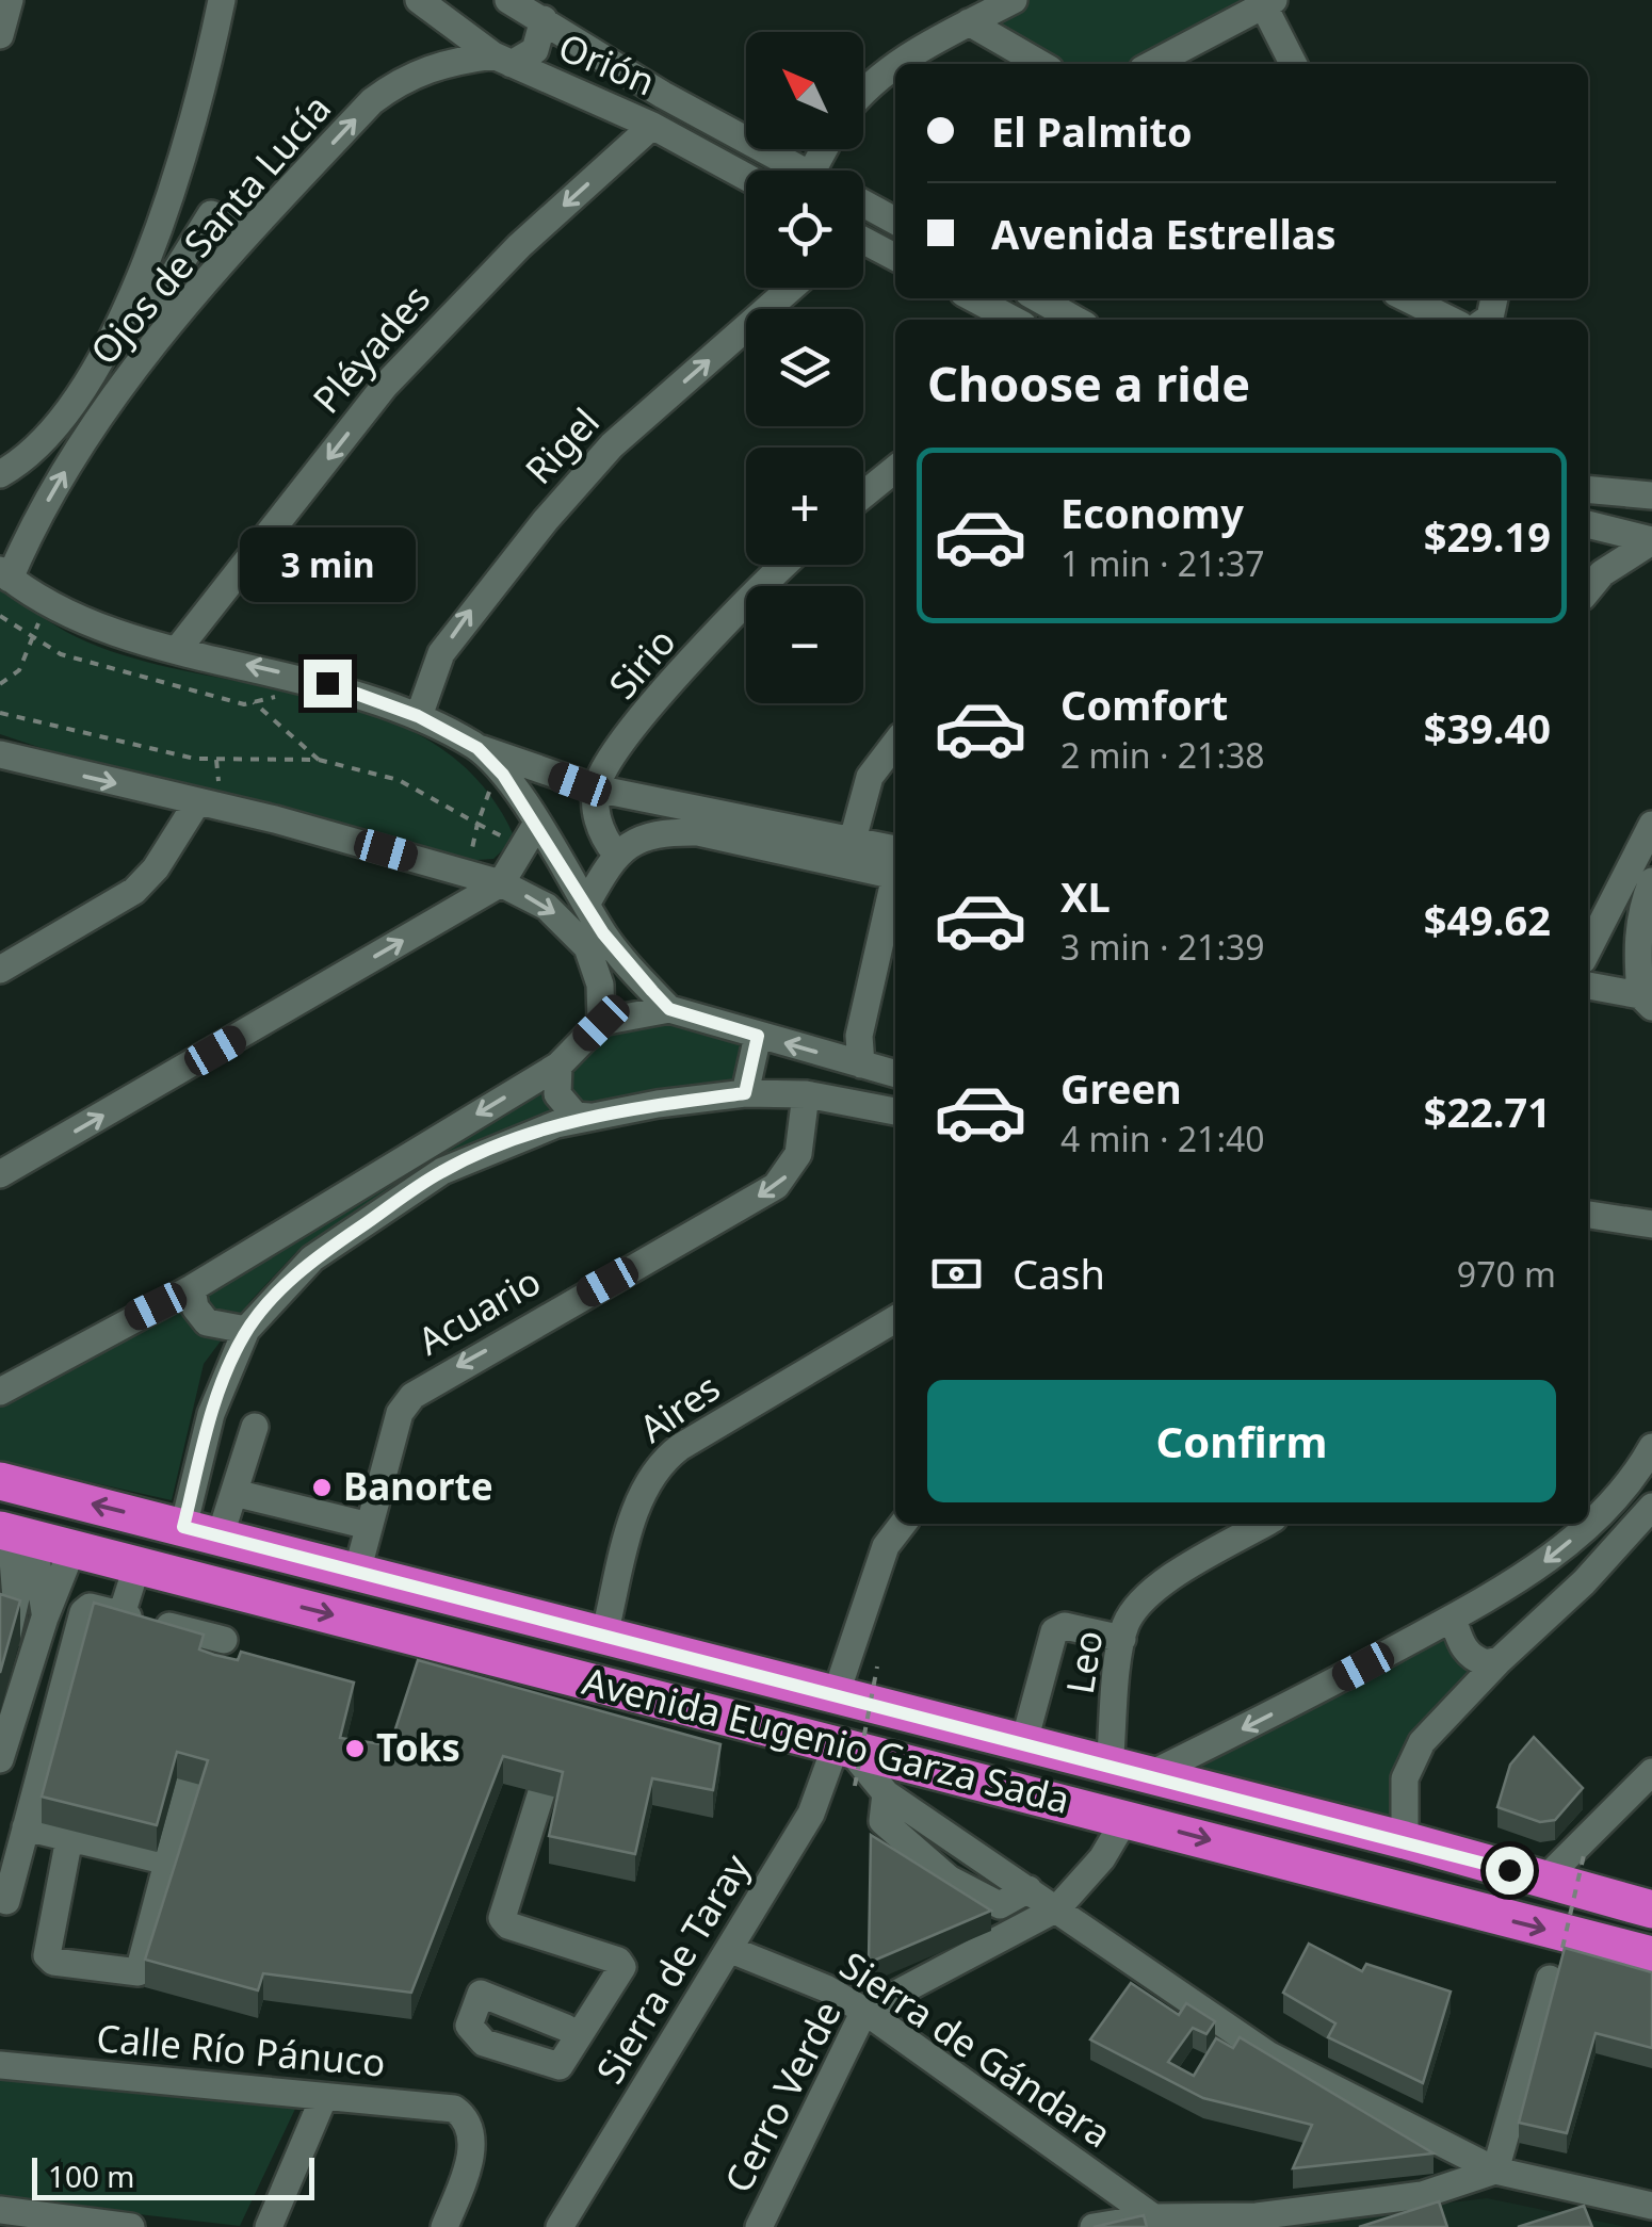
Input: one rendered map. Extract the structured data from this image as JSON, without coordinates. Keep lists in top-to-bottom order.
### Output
{
  "streets": {
    "highway": ["Avenida Eugenio Garza Sada"],
    "street": [
      "Orión",
      "Ojos de Santa Lucía",
      "Pléyades",
      "Rigel",
      "Sirio",
      "Acuario",
      "Aires",
      "Leo",
      "Sierra de Taray",
      "Sierra de Gándara",
      "Calle Río Pánuco",
      "Cerro Verde"
    ]
  },
  "crossings": [
    ["Orión", "Ojos de Santa Lucía"],
    ["Orión", "Pléyades"],
    ["Acuario", "Avenida Eugenio Garza Sada"],
    ["Aires", "Avenida Eugenio Garza Sada"],
    ["Leo", "Avenida Eugenio Garza Sada"],
    ["Avenida Eugenio Garza Sada", "Sierra de Taray"],
    ["Avenida Eugenio Garza Sada", "Cerro Verde"],
    ["Sierra de Taray", "Sierra de Gándara"],
    ["Sierra de Gándara", "Cerro Verde"]
  ],
  "one_way": ["Pléyades", "Rigel"],
  "places": ["Banorte", "Toks"],
  "scale_bar": "100 m",
  "north": "top left",
  "page": {
    "map_buttons": ["+", "−"],
    "banner": ["El Palmito", "Avenida Estrellas"],
    "heading": "Choose a ride",
    "list": [
      {
        "name": "Economy",
        "note": "1 min · 21:37",
        "value": "$29.19"
      },
      {
        "name": "Comfort",
        "note": "2 min · 21:38",
        "value": "$39.40"
      },
      {
        "name": "XL",
        "note": "3 min · 21:39",
        "value": "$49.62"
      },
      {
        "name": "Green",
        "note": "4 min · 21:40",
        "value": "$22.71"
      }
    ],
    "bubble": "3 min",
    "pay": ["Cash", "970 m"],
    "buttons": "Confirm",
    "scale": "100 m"
  }
}
